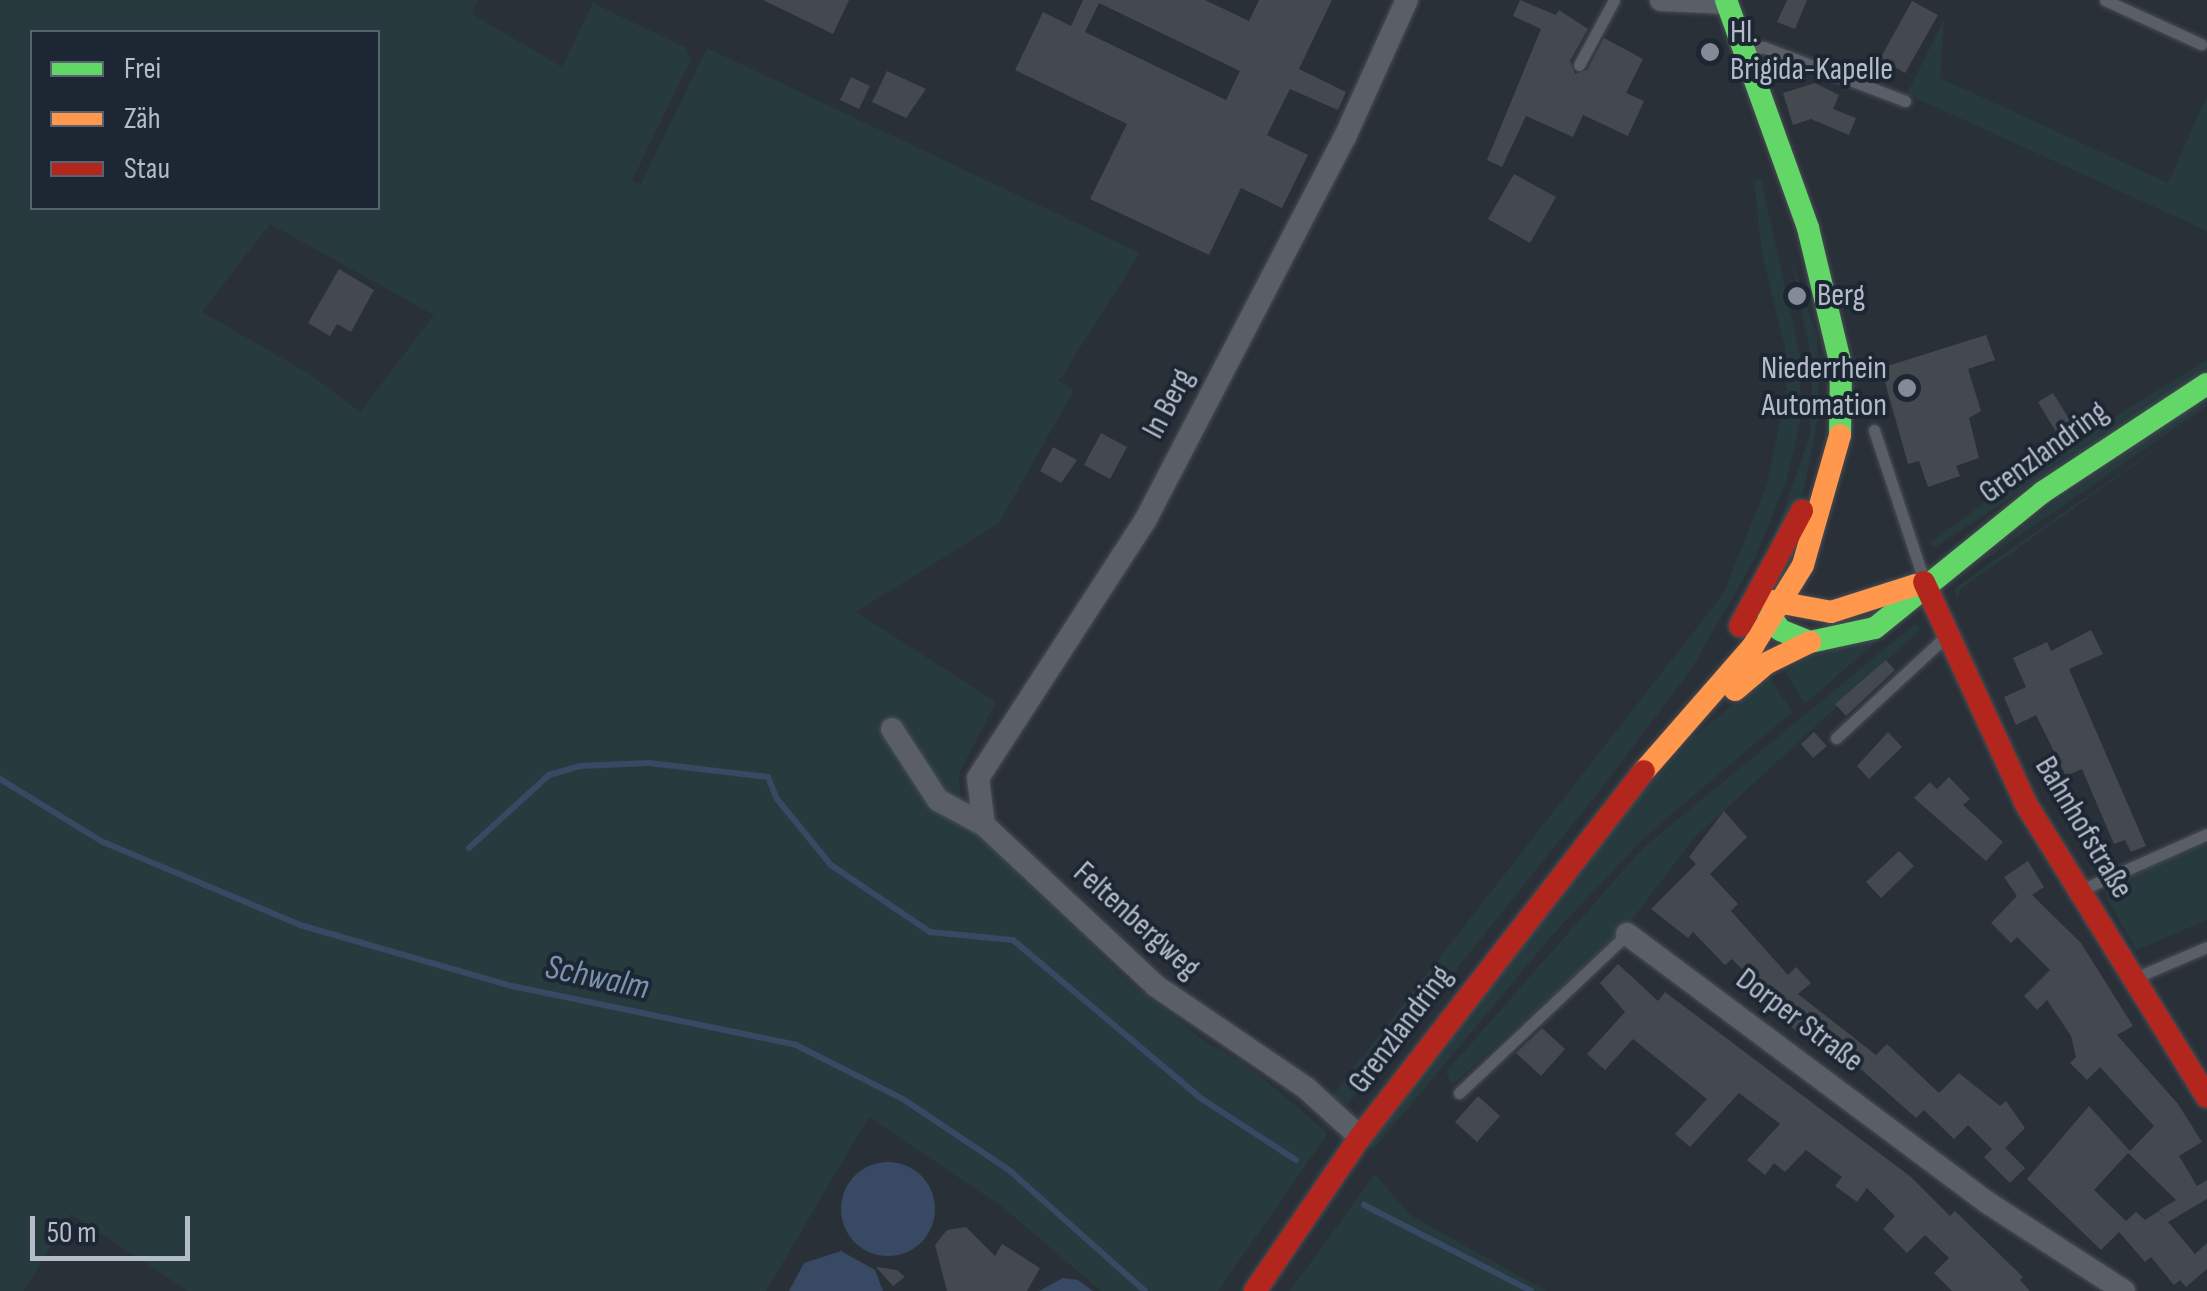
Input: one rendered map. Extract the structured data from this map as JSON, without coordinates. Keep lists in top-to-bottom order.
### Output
{
  "streets": {
    "main road": ["Grenzlandring", "Bahnhofstraße"],
    "street": ["In Berg", "Feltenbergweg", "Dorper Straße"]
  },
  "crossings": [
    ["In Berg", "Feltenbergweg"],
    ["Grenzlandring", "Bahnhofstraße"],
    ["Grenzlandring", "Feltenbergweg"]
  ],
  "water": ["Schwalm"],
  "places": ["Hl. Brigida-Kapelle", "Berg", "Niederrhein Automation"],
  "legend": ["Frei", "Zäh", "Stau"],
  "scale_bar": "50 m"
}
